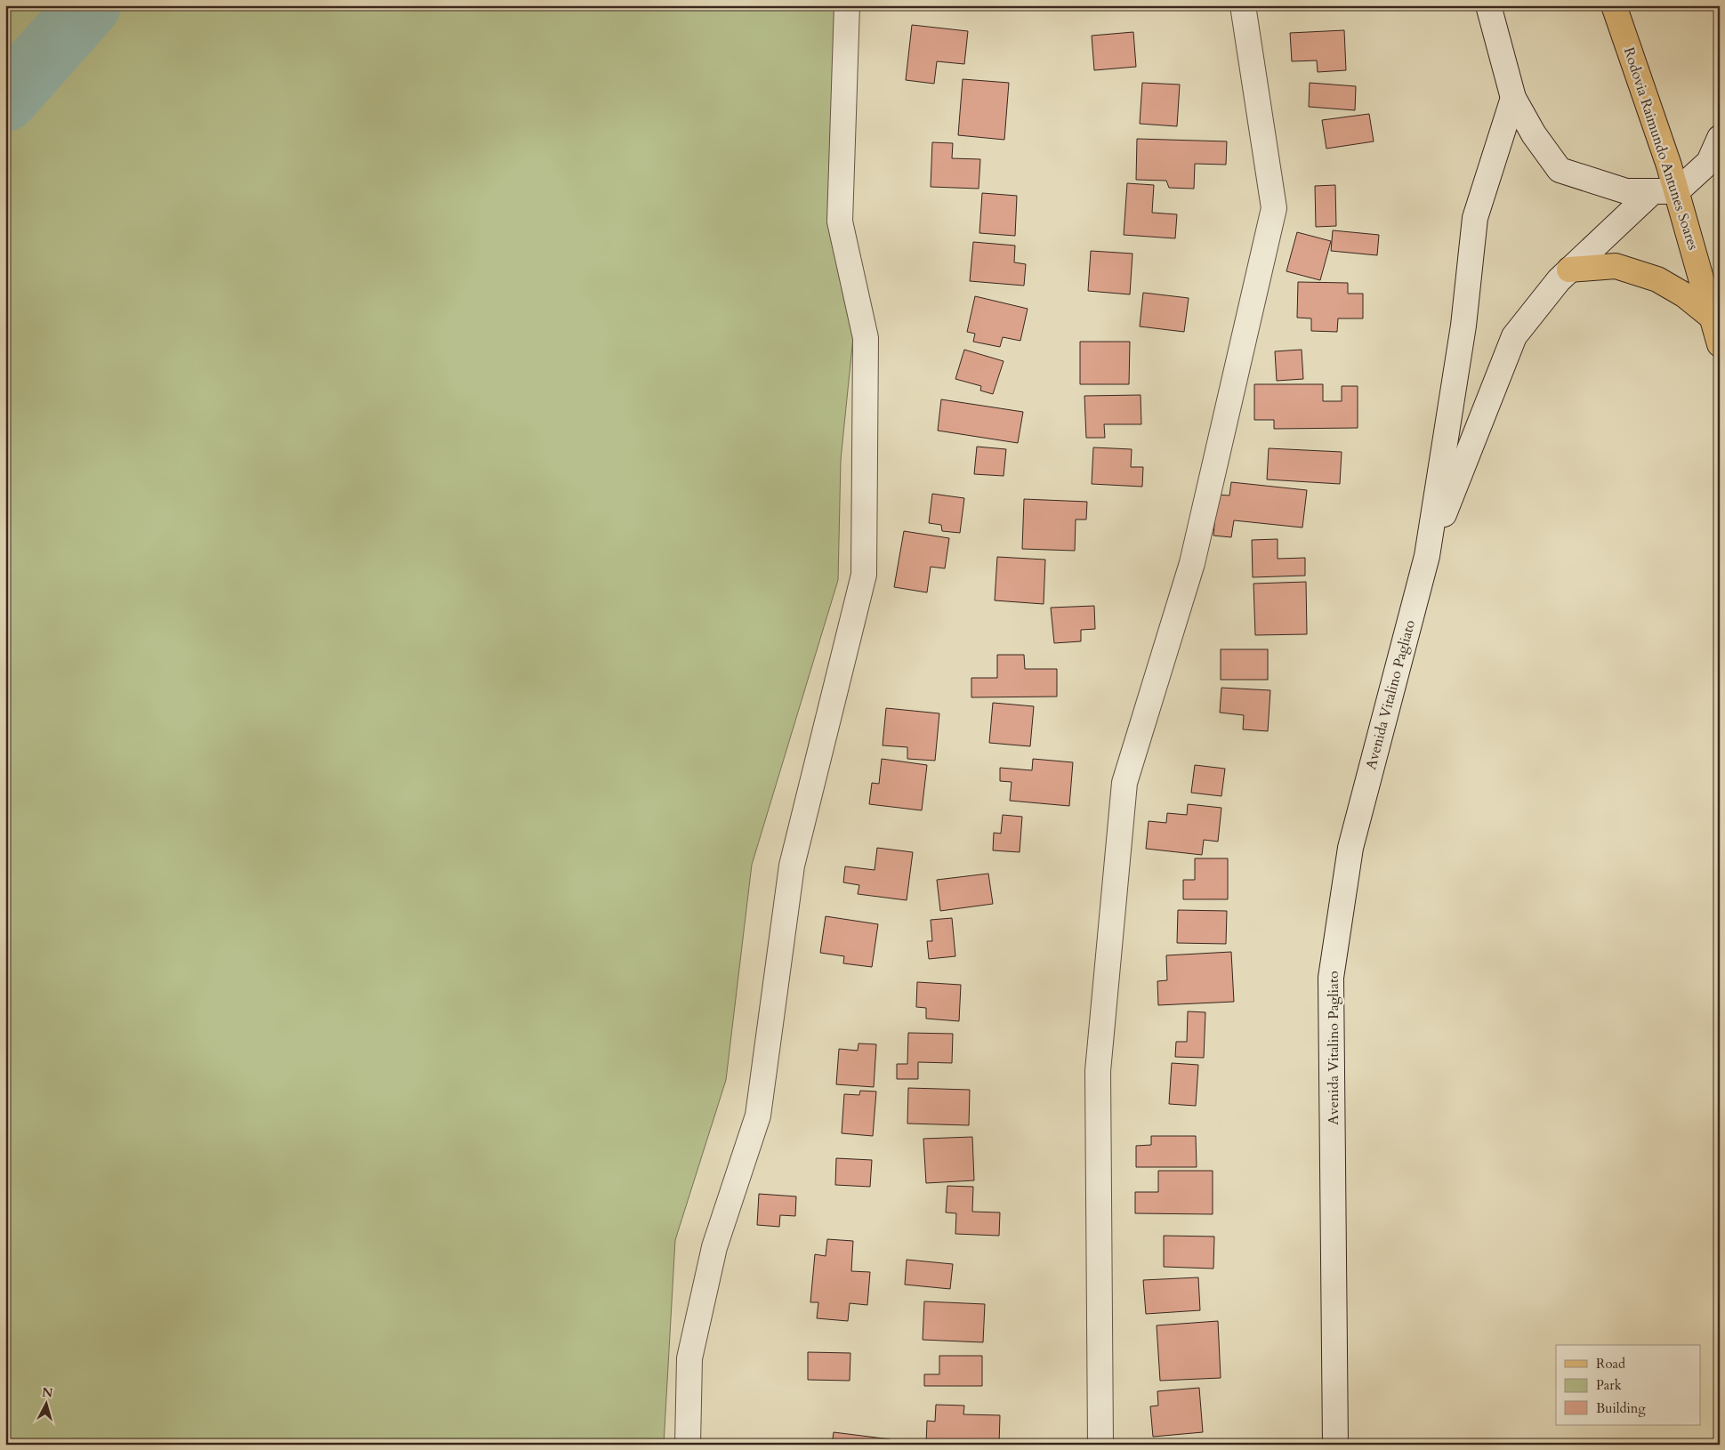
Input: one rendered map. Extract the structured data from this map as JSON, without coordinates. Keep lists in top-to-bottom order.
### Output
{
  "streets": {
    "main road": ["Rodovia Raimundo Antunes Soares"],
    "street": ["Avenida Vitalino Pagliato"]
  },
  "legend": ["Road", "Park", "Building"],
  "north": "top"
}
